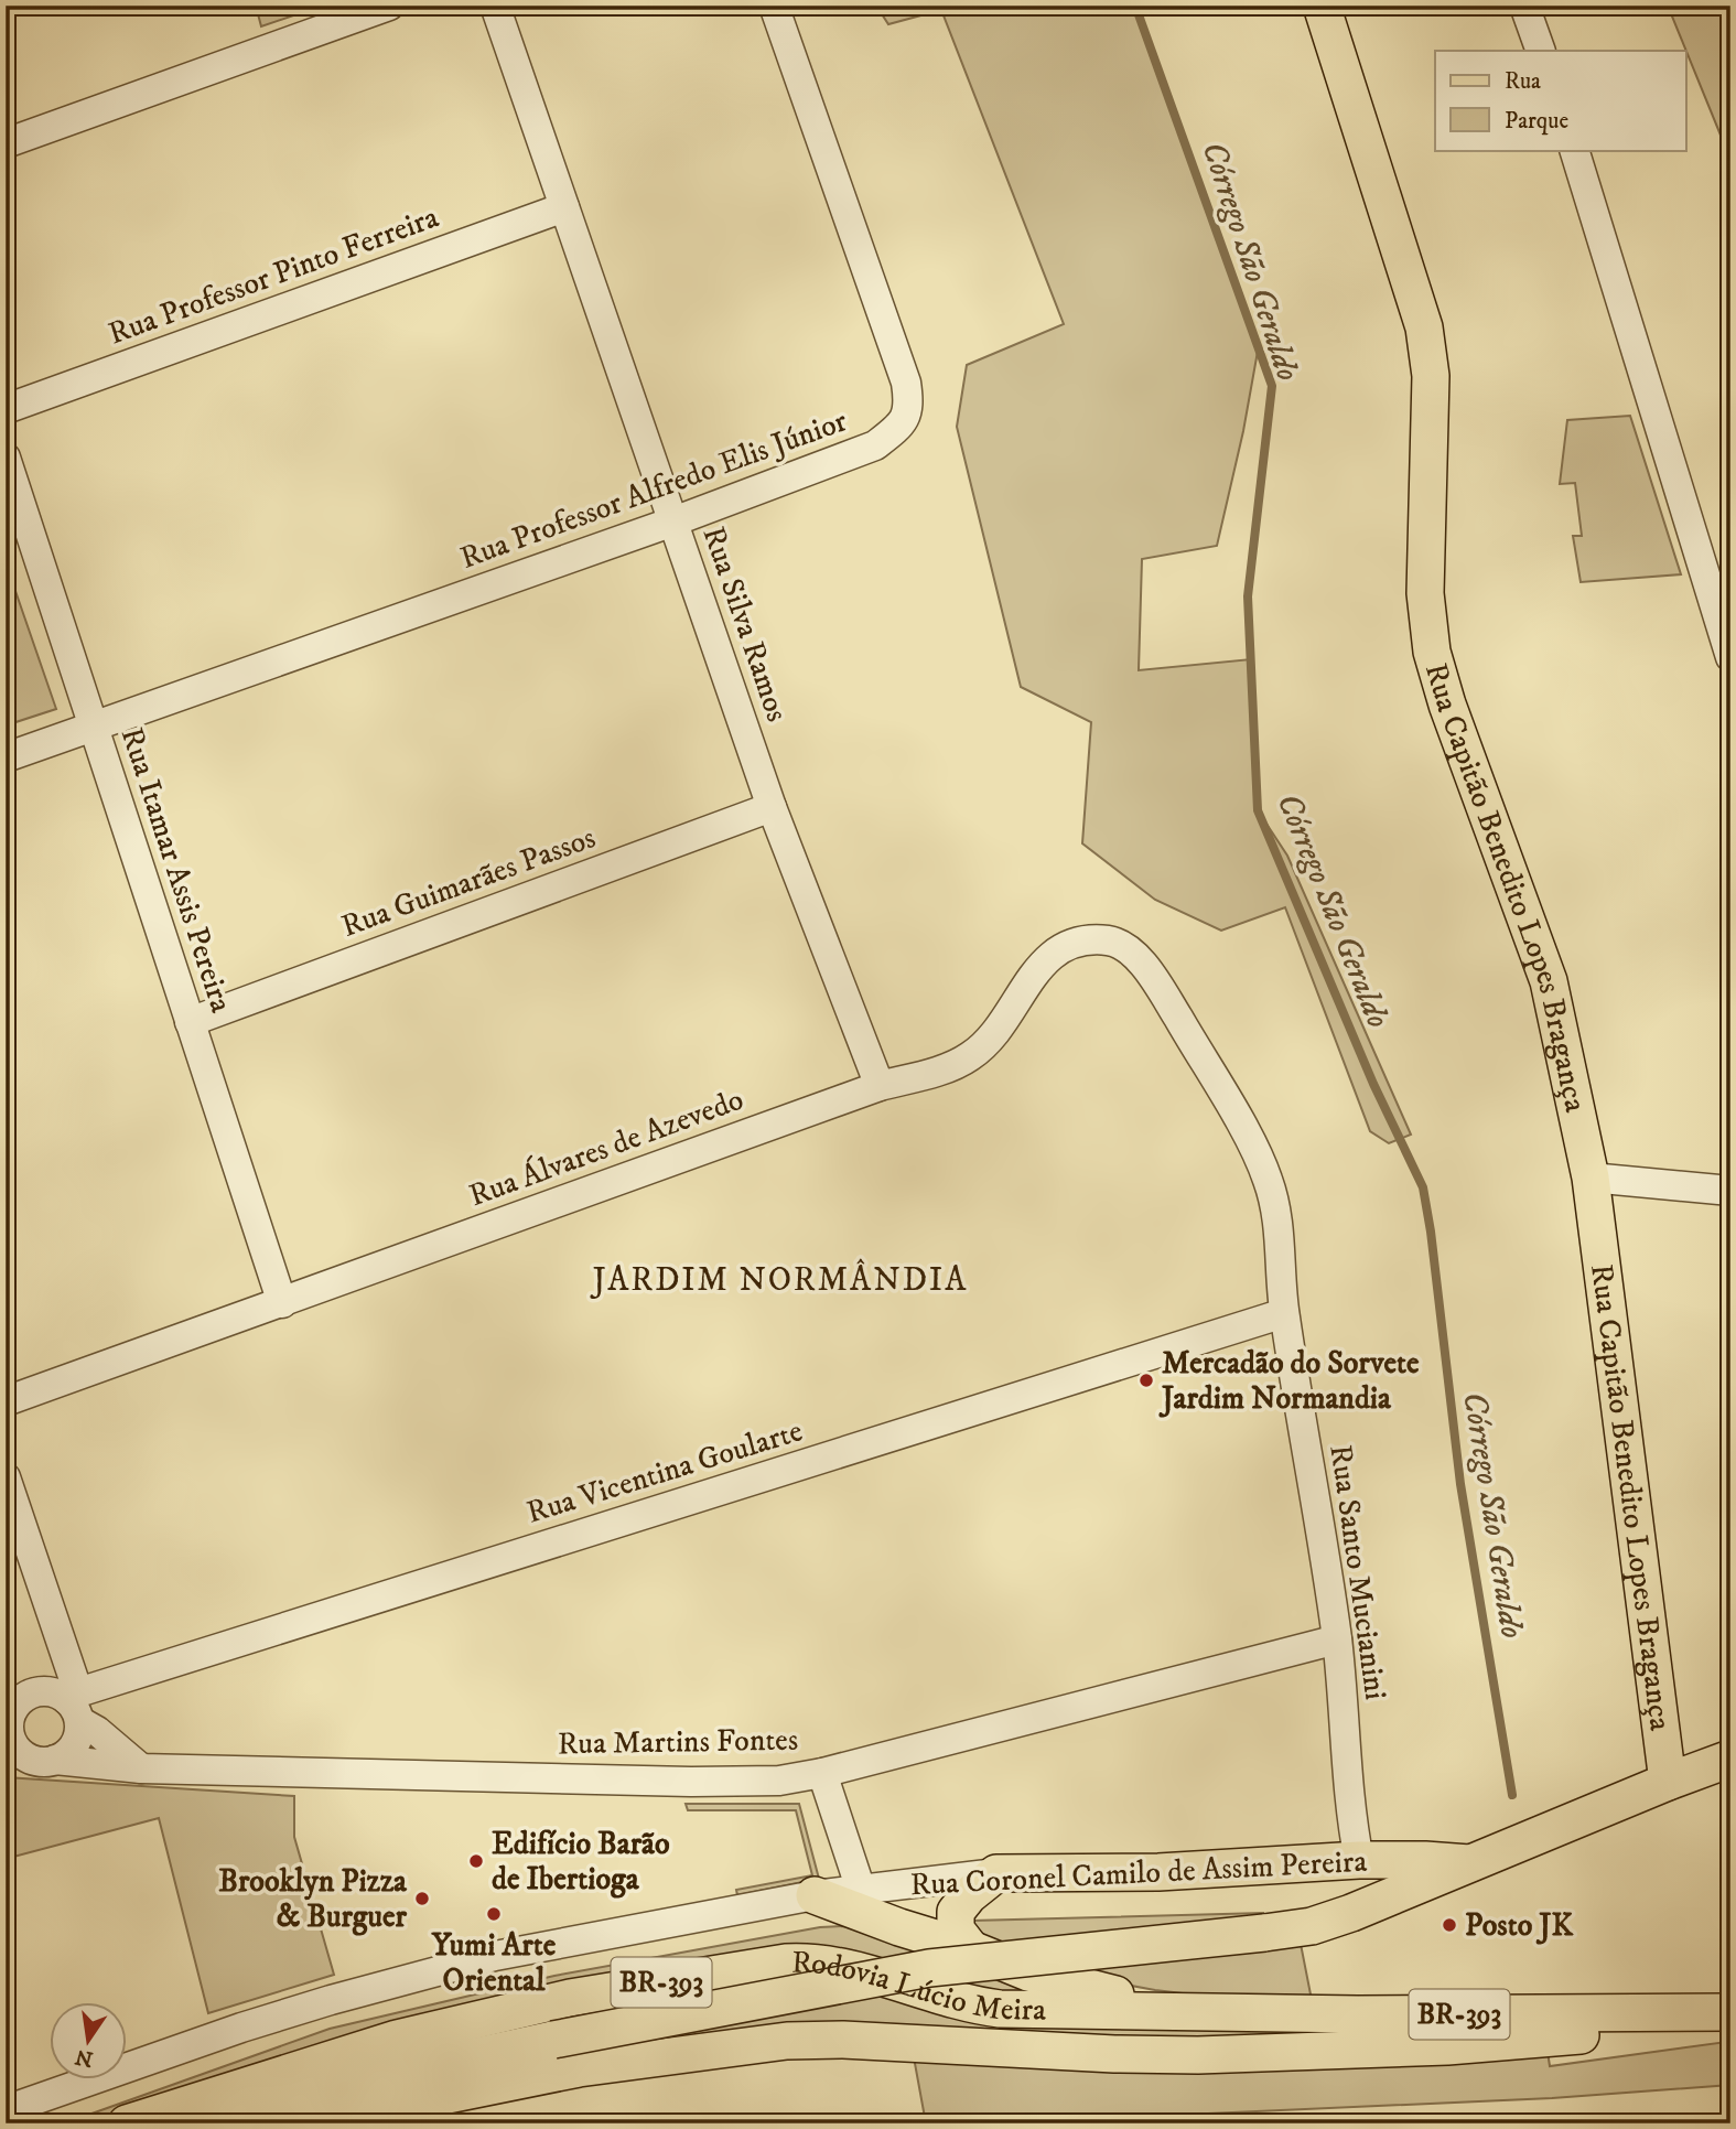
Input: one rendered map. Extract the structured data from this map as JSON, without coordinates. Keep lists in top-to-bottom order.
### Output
{
  "streets": {
    "main road": [
      "Rua Capitão Benedito Lopes Bragança",
      "Rua Coronel Camilo de Assim Pereira",
      "BR-393",
      "Rodovia Lúcio Meira"
    ],
    "street": [
      "Rua Professor Pinto Ferreira",
      "Rua Professor Alfredo Elis Júnior",
      "Rua Silva Ramos",
      "Rua Itamar Assis Pereira",
      "Rua Guimarães Passos",
      "Rua Álvares de Azevedo",
      "Rua Vicentina Goularte",
      "Rua Santo Mucianini",
      "Rua Martins Fontes"
    ]
  },
  "crossings": [
    ["Rua Professor Pinto Ferreira", "Rua Silva Ramos"],
    ["Rua Professor Alfredo Elis Júnior", "Rua Silva Ramos"],
    ["Rua Professor Alfredo Elis Júnior", "Rua Itamar Assis Pereira"],
    ["Rua Silva Ramos", "Rua Guimarães Passos"],
    ["Rua Silva Ramos", "Rua Álvares de Azevedo"],
    ["Rua Itamar Assis Pereira", "Rua Guimarães Passos"],
    ["Rua Itamar Assis Pereira", "Rua Álvares de Azevedo"],
    ["Rua Álvares de Azevedo", "Rua Santo Mucianini"],
    ["Rua Vicentina Goularte", "Rua Santo Mucianini"],
    ["Rua Vicentina Goularte", "Rua Martins Fontes"],
    ["Rua Santo Mucianini", "Rua Martins Fontes"],
    ["Rua Santo Mucianini", "Rua Coronel Camilo de Assim Pereira"]
  ],
  "districts": ["JARDIM NORMÂNDIA"],
  "water": ["Córrego São Geraldo"],
  "places": [
    "Mercadão do Sorvete Jardim Normandia",
    "Edifício Barão de Ibertioga",
    "Brooklyn Pizza & Burguer",
    "Yumi Arte Oriental",
    "Posto JK"
  ],
  "legend": ["Rua", "Parque"],
  "north": "bottom"
}
